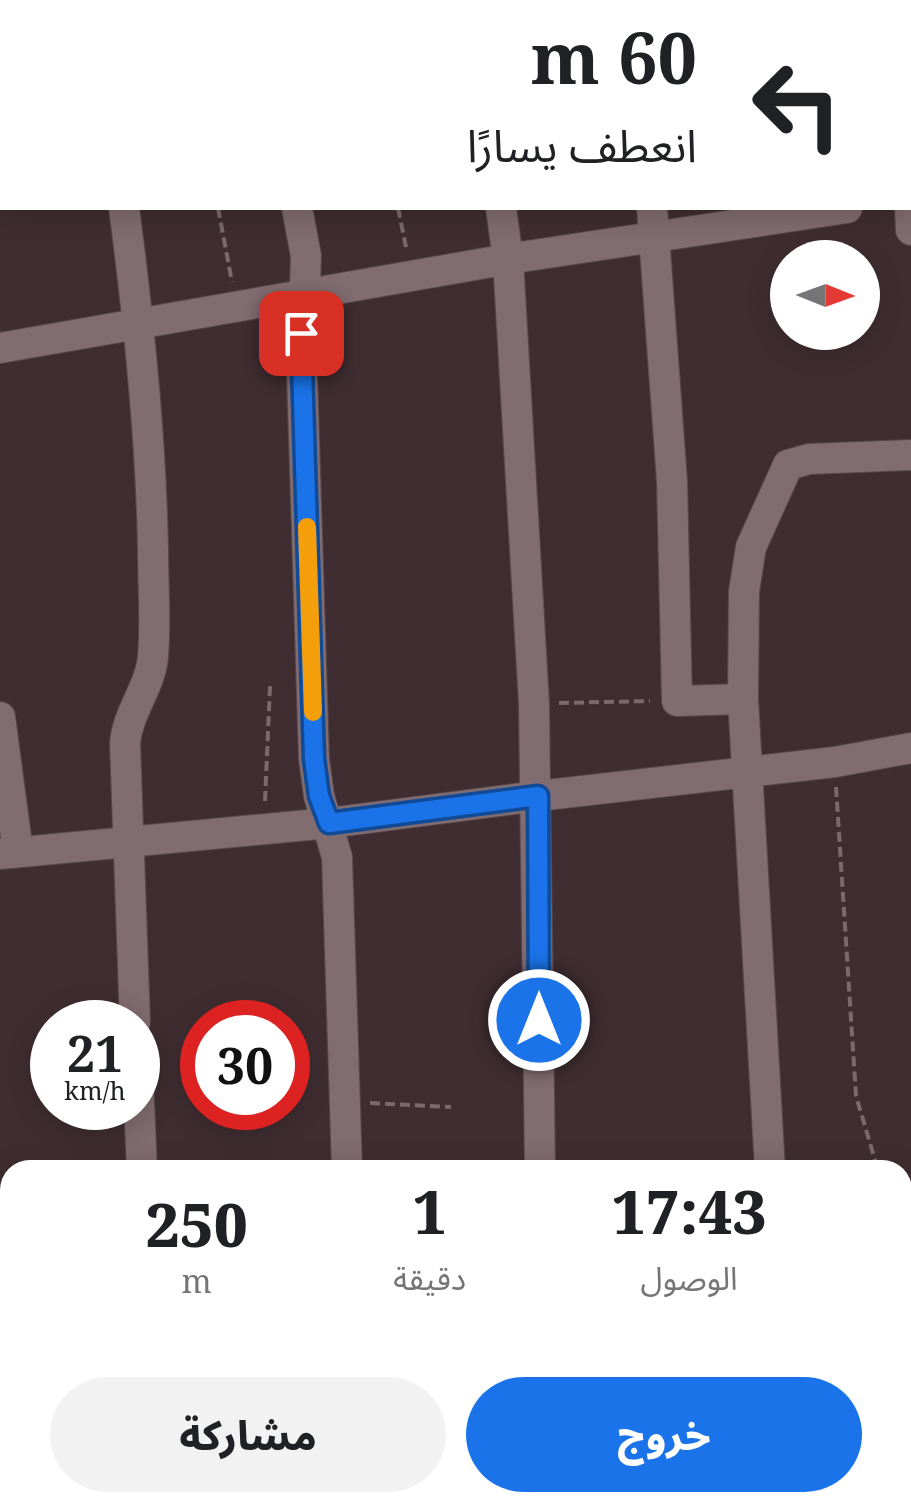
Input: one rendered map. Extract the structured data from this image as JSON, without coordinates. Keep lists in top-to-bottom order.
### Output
{
  "north": "right",
  "page": {
    "turn": ["60 m", "انعطف يسارًا"],
    "speed": "21 km/h",
    "limit": "30",
    "eta": [
      "17:43",
      "الوصول",
      "1",
      "دقيقة",
      "250",
      "m"
    ],
    "buttons": ["خروج", "مشاركة"]
  }
}
